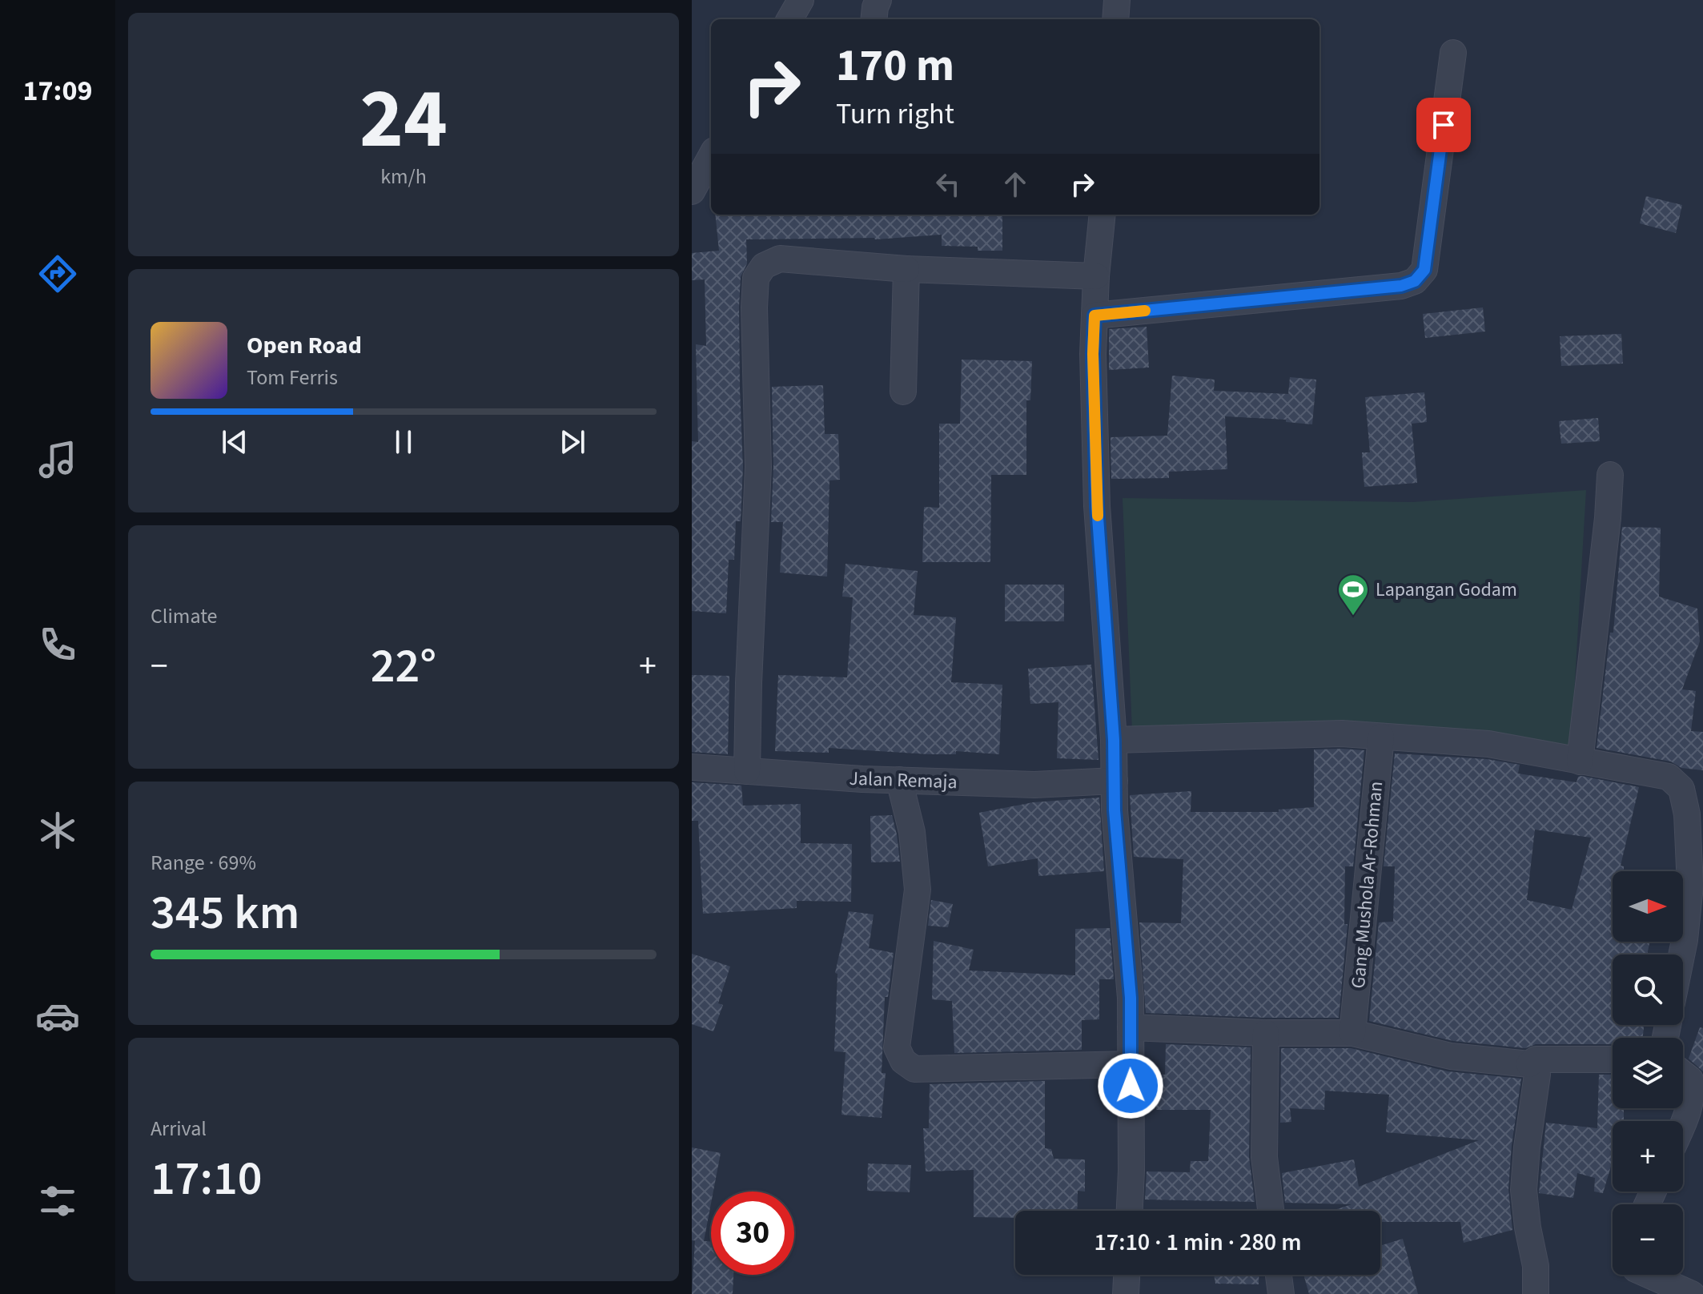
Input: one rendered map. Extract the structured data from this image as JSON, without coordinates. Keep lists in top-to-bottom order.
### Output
{
  "streets": {
    "street": ["Jalan Remaja", "Gang Mushola Ar-Rohman"]
  },
  "places": {
    "sports": ["Lapangan Godam"]
  },
  "north": "right",
  "page": {
    "tabs": "17:09",
    "tile": [
      ["24", "km/h"],
      "Climate",
      ["Range · 69%", "345 km"],
      ["Arrival", "17:10"]
    ],
    "turn": ["170 m", "Turn right"],
    "song": ["Open Road", "Tom Ferris"],
    "heat": ["−", "22°", "+"],
    "map_buttons": ["+", "−"],
    "limit": "30",
    "trip": "17:10 · 1 min · 280 m"
  }
}
